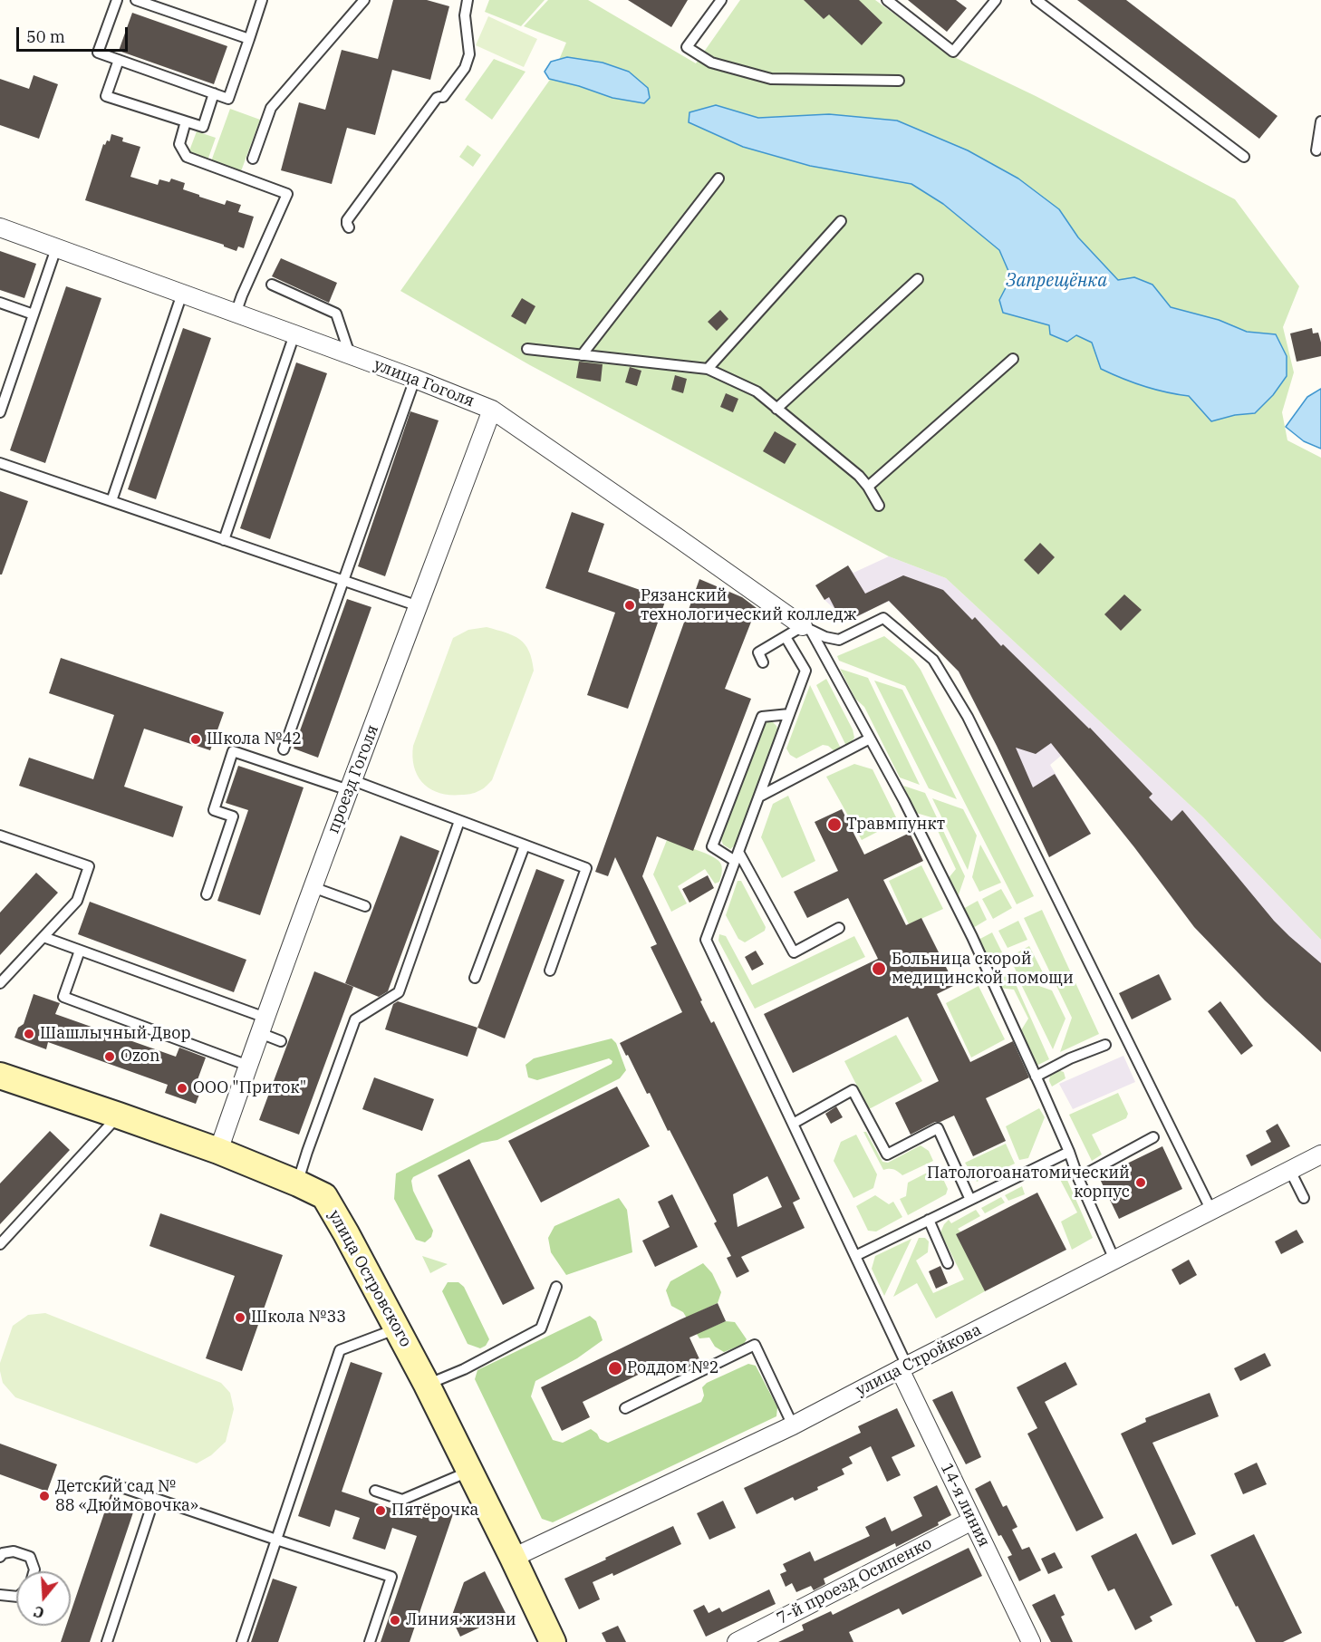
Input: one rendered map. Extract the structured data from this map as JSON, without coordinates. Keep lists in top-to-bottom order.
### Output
{
  "streets": {
    "street": [
      "улица Гоголя",
      "проезд Гоголя",
      "улица Островского",
      "улица Стройкова",
      "14-я линия",
      "7-й проезд Осипенко"
    ]
  },
  "crossings": [
    ["улица Гоголя", "проезд Гоголя"],
    ["проезд Гоголя", "улица Островского"],
    ["улица Островского", "улица Стройкова"],
    ["улица Стройкова", "14-я линия"],
    ["14-я линия", "7-й проезд Осипенко"]
  ],
  "water": ["Запрещёнка"],
  "places": [
    "Рязанский технологический колледж",
    "Школа №42",
    "Травмпункт",
    "Больница скорой медицинской помощи",
    "Шашлычный Двор",
    "Ozon",
    "ООО \"Приток\"",
    "Патологоанатомический корпус",
    "Школа №33",
    "Роддом №2",
    "Детский сад № 88 «Дюймовочка»",
    "Пятёрочка",
    "Линия жизни"
  ],
  "scale_bar": "50 m",
  "north": "bottom"
}
